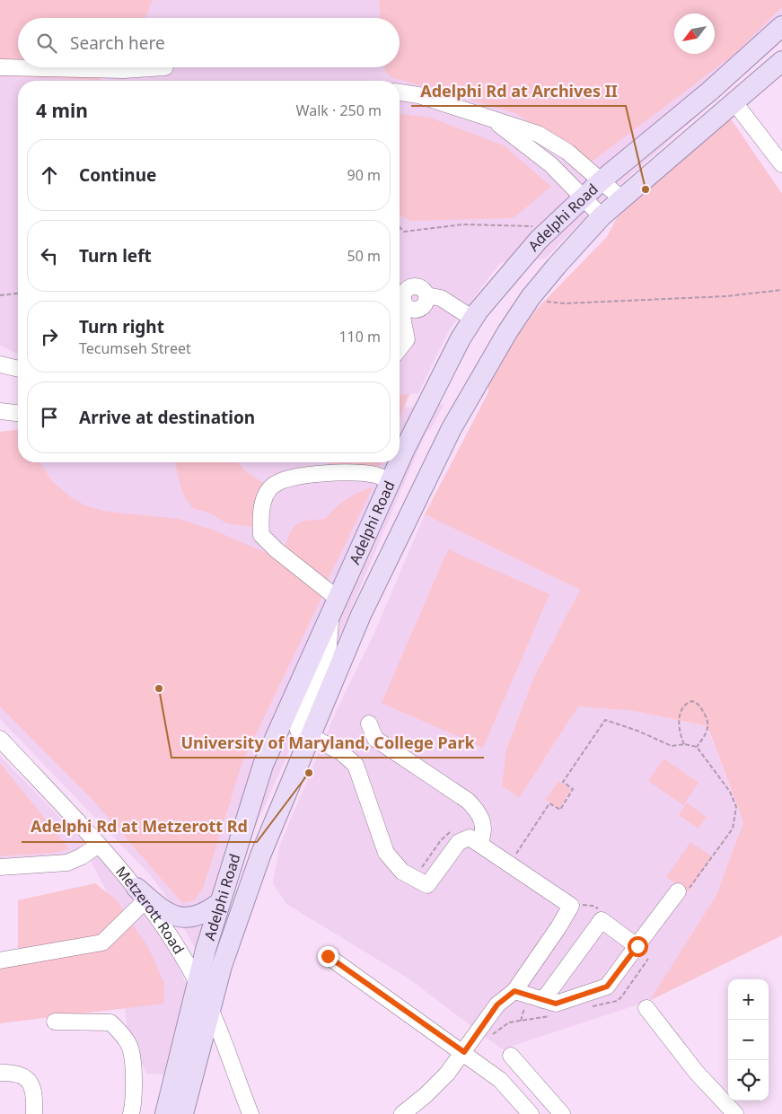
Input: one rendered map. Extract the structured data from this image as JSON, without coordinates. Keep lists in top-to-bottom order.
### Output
{
  "streets": {
    "main road": ["Adelphi Road"],
    "street": ["Metzerott Road"]
  },
  "crossings": [
    ["Adelphi Road", "Metzerott Road"]
  ],
  "places": ["Adelphi Rd at Archives II", "University of Maryland, College Park", "Adelphi Rd at Metzerott Rd"],
  "north": "bottom left",
  "page": {
    "search": "Search here",
    "heading": ["4 min", "Walk · 250 m"],
    "list": [
      ["Continue", "90 m"],
      ["Turn left", "50 m"],
      ["Turn right", "Tecumseh Street", "110 m"],
      "Arrive at destination"
    ],
    "map_buttons": ["+", "−"]
  }
}
